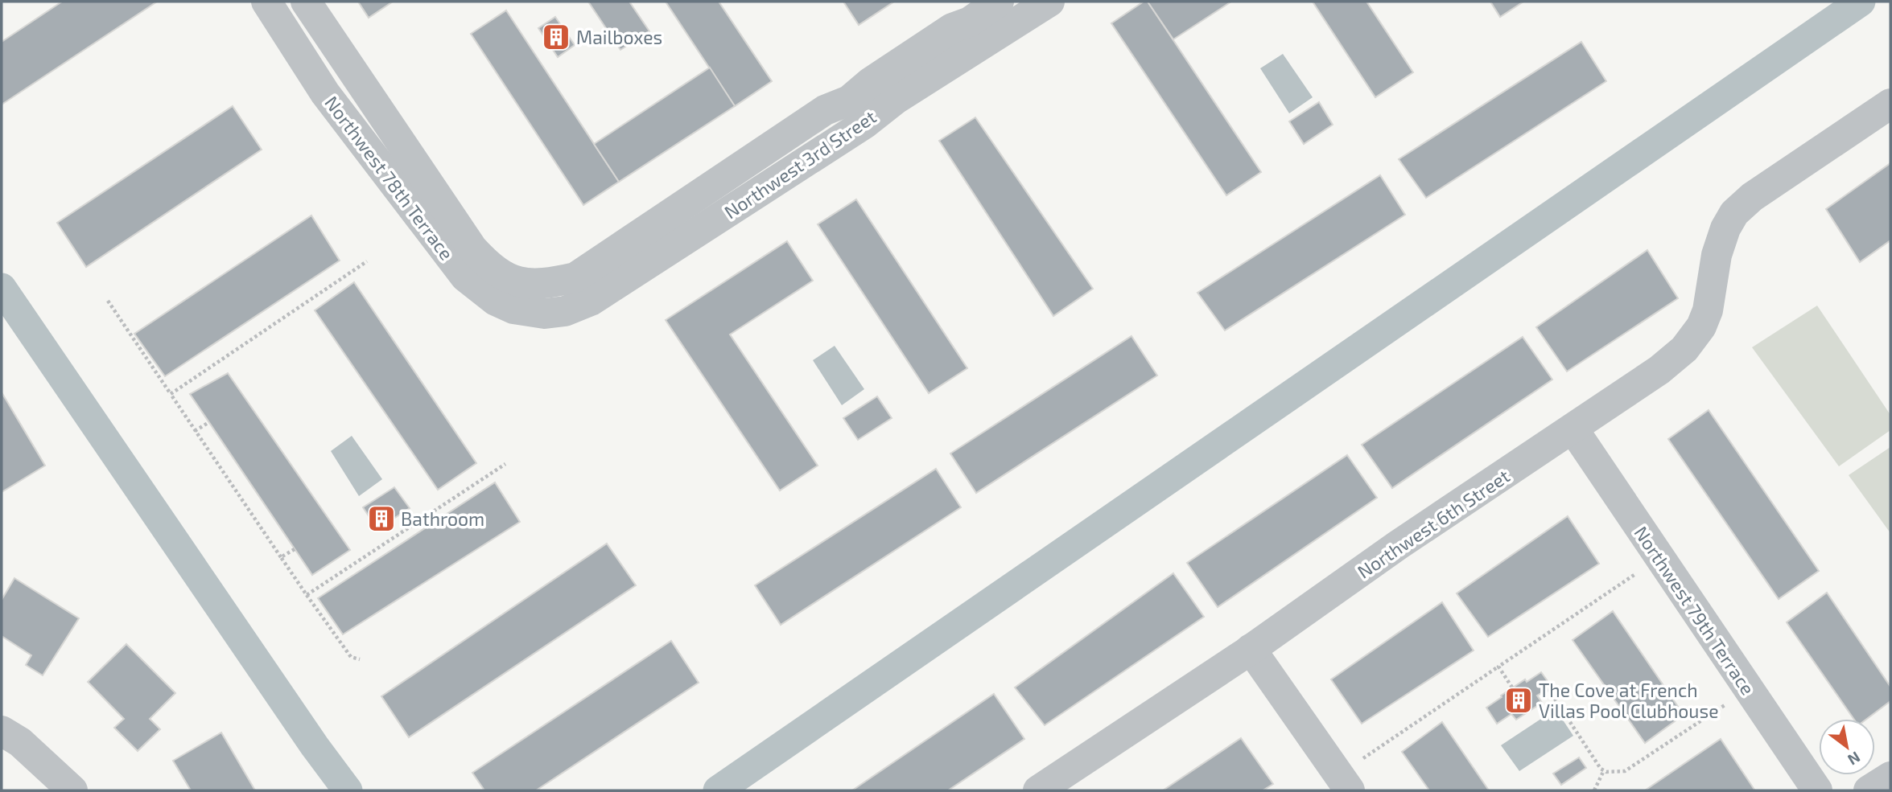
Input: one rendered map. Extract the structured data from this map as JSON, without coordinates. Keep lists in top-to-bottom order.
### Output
{
  "streets": {
    "street": [
      "Northwest 3rd Street",
      "Northwest 78th Terrace",
      "Northwest 6th Street",
      "Northwest 79th Terrace"
    ]
  },
  "crossings": [
    ["Northwest 3rd Street", "Northwest 78th Terrace"],
    ["Northwest 6th Street", "Northwest 79th Terrace"]
  ],
  "places": {
    "building": ["Mailboxes", "Bathroom", "The Cove at French Villas Pool Clubhouse"]
  },
  "north": "bottom right"
}
